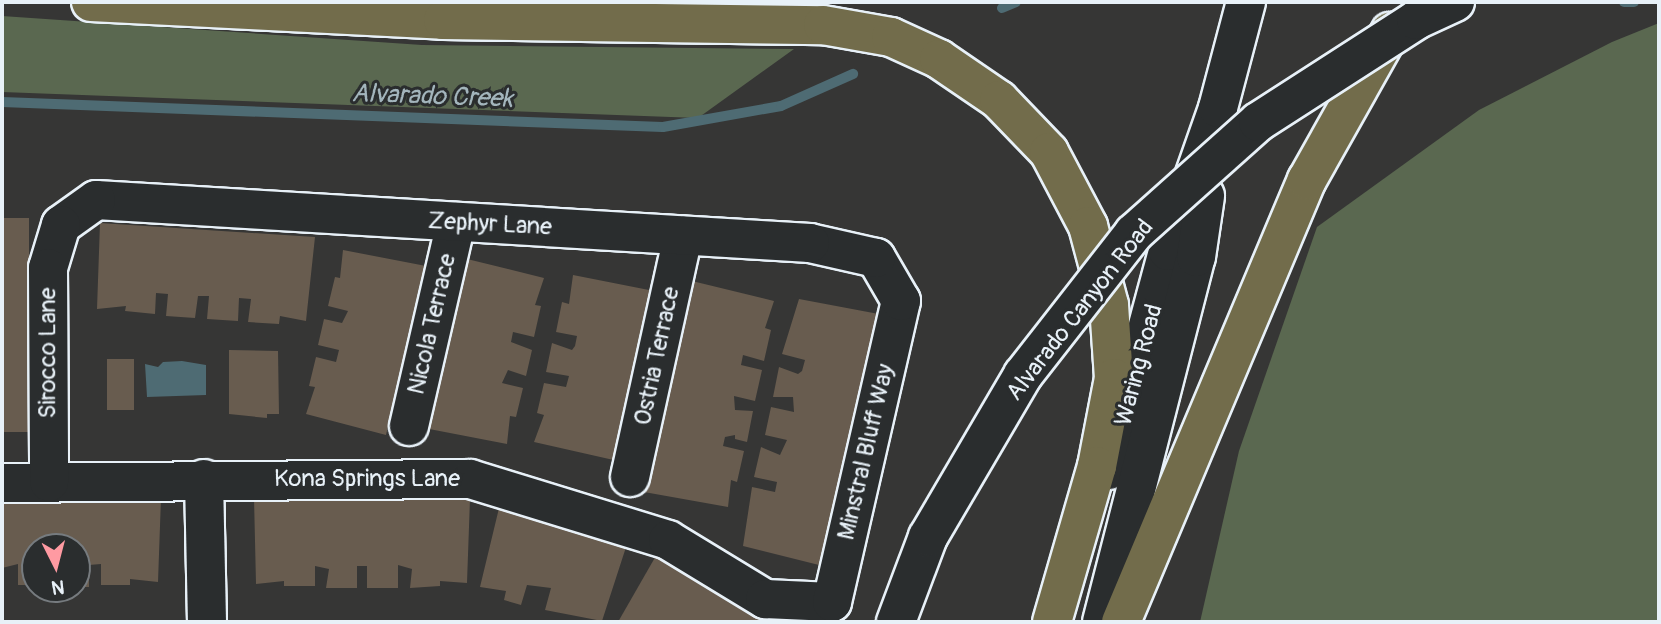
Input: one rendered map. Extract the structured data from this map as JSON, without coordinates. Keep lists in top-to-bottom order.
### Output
{
  "streets": {
    "street": [
      "Zephyr Lane",
      "Alvarado Canyon Road",
      "Nicola Terrace",
      "Sirocco Lane",
      "Ostria Terrace",
      "Waring Road",
      "Minstral Bluff Way",
      "Kona Springs Lane"
    ]
  },
  "crossings": [
    ["Zephyr Lane", "Nicola Terrace"],
    ["Zephyr Lane", "Sirocco Lane"],
    ["Zephyr Lane", "Ostria Terrace"],
    ["Zephyr Lane", "Minstral Bluff Way"],
    ["Sirocco Lane", "Kona Springs Lane"],
    ["Minstral Bluff Way", "Kona Springs Lane"]
  ],
  "water": ["Alvarado Creek"],
  "north": "bottom"
}
